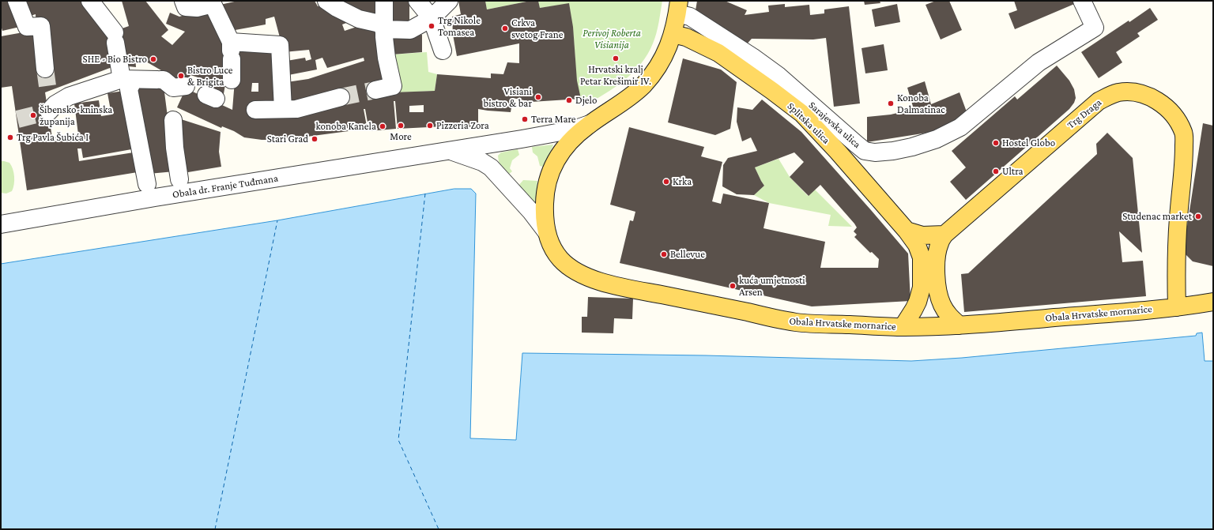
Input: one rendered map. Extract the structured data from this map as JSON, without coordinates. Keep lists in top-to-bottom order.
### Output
{
  "streets": {
    "main road": ["Trg Draga", "Splitska ulica", "Obala Hrvatske mornarice"],
    "street": ["Sarajevska ulica", "Obala dr. Franje Tuđmana"]
  },
  "crossings": [
    ["Trg Draga", "Obala Hrvatske mornarice"],
    ["Splitska ulica", "Obala Hrvatske mornarice"],
    ["Sarajevska ulica", "Obala Hrvatske mornarice"],
    ["Obala dr. Franje Tuđmana", "Obala Hrvatske mornarice"]
  ],
  "parks": ["Perivoj Roberta Visianija"],
  "places": [
    "Trg Nikole Tomasea",
    "Crkva svetog Frane",
    "Hrvatski kralj Petar Krešimir IV.",
    "SHE - Bio Bistro",
    "Bistro Luce & Brigita",
    "Visiani bistro & bar",
    "Djelo",
    "Konoba Dalmatinac",
    "Šibensko-kninska županija",
    "Terra Mare",
    "More",
    "Pizzeria Zora",
    "konoba Kanela",
    "Trg Pavla Šubića I",
    "Stari Grad",
    "Hostel Globo",
    "Ultra",
    "Krka",
    "Studenac market",
    "Bellevue",
    "kuća umjetnosti Arsen"
  ]
}
